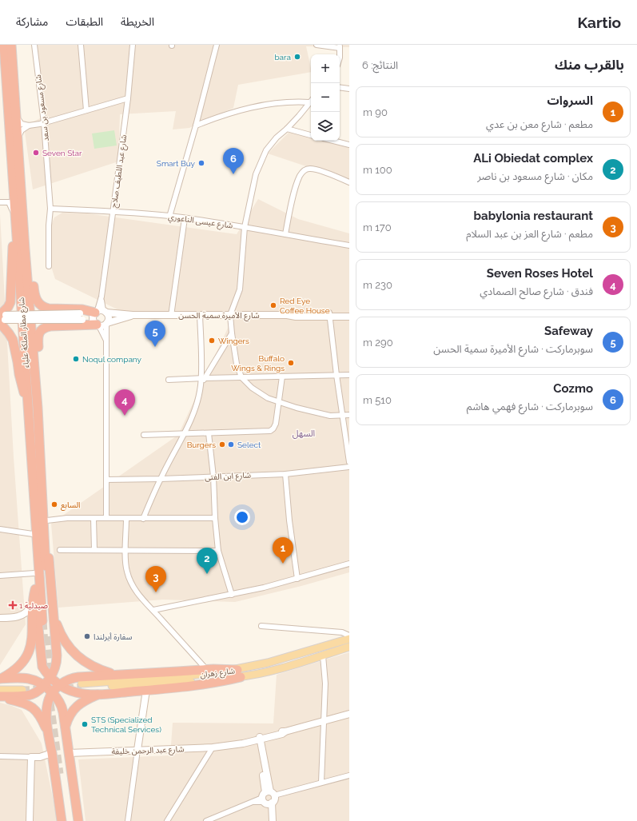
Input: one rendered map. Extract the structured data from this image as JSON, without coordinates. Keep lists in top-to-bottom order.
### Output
{
  "streets": {
    "highway": ["شارع مطار الملكة علياء"],
    "main road": ["شارع زهران"],
    "street": [
      "شارع مسعود بن سعد",
      "شارع عبد اللطيف صلاح",
      "شارع عيسى الناعوري",
      "شارع الأميرة سمية الحسن",
      "شارع ابن الفتى",
      "شارع عبد الرحمن خليفة"
    ]
  },
  "crossings": [
    ["شارع مسعود بن سعد", "شارع عيسى الناعوري"],
    ["شارع عبد اللطيف صلاح", "شارع عيسى الناعوري"],
    ["شارع عبد اللطيف صلاح", "شارع الأميرة سمية الحسن"]
  ],
  "districts": ["السهل"],
  "places": {
    "other": [
      "bara",
      "Seven Star",
      "Smart Buy",
      "Red Eye Coffee House",
      "Wingers",
      "Noqul company",
      "Buffalo Wings & Rings",
      "Burgers",
      "Select",
      "السابع",
      "سفارة أيرلندا",
      "STS (Specialized Technical Services)"
    ],
    "health": ["صيدلية 1"]
  },
  "page": {
    "header": "Kartio",
    "nav": ["الخريطة", "الطبقات", "مشاركة"],
    "heading": ["بالقرب منك", "النتائج: 6"],
    "map_buttons": ["+", "−"],
    "list": [
      {
        "mark": "1",
        "name": "السروات",
        "note": "مطعم · شارع معن بن عدي",
        "value": "90 m"
      },
      {
        "mark": "2",
        "name": "ALi Obiedat complex",
        "note": "مكان · شارع مسعود بن ناصر",
        "value": "100 m"
      },
      {
        "mark": "3",
        "name": "babylonia restaurant",
        "note": "مطعم · شارع العز بن عبد السلام",
        "value": "170 m"
      },
      {
        "mark": "4",
        "name": "Seven Roses Hotel",
        "note": "فندق · شارع صالح الصمادي",
        "value": "230 m"
      },
      {
        "mark": "5",
        "name": "Safeway",
        "note": "سوبرماركت · شارع الأميرة سمية الحسن",
        "value": "290 m"
      },
      {
        "mark": "6",
        "name": "Cozmo",
        "note": "سوبرماركت · شارع فهمي هاشم",
        "value": "510 m"
      }
    ],
    "pins": [
      "6",
      "5",
      "4",
      "1",
      "2",
      "3"
    ]
  }
}
